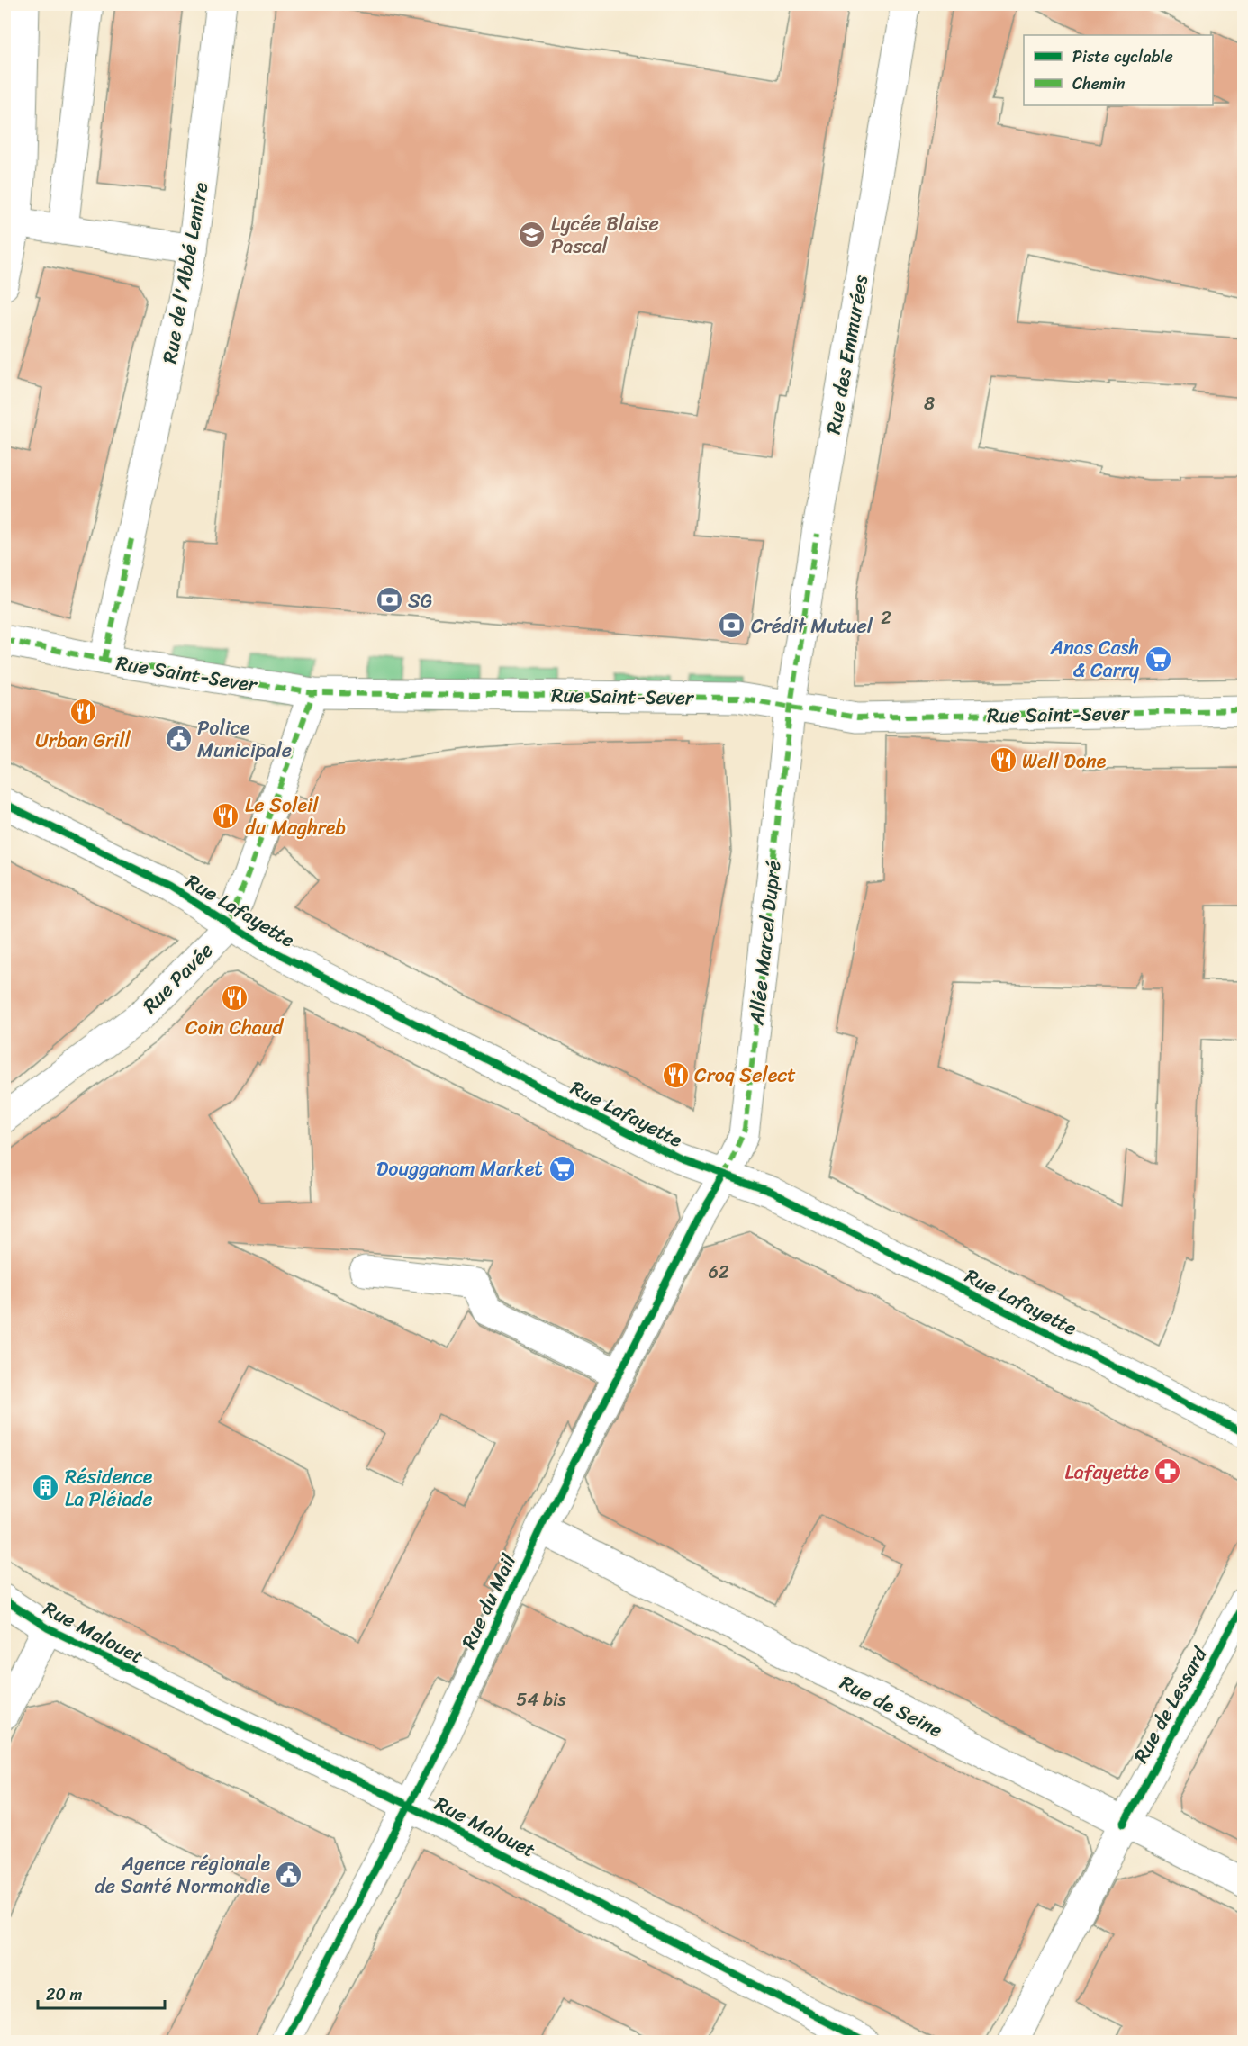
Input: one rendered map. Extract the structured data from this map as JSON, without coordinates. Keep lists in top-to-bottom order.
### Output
{
  "streets": {
    "street": [
      "Rue de l'Abbé Lemire",
      "Rue des Emmurées",
      "Rue Saint-Sever",
      "Rue Lafayette",
      "Allée Marcel Dupré",
      "Rue Pavée",
      "Rue du Mail",
      "Rue Malouet",
      "Rue de Lessard",
      "Rue de Seine"
    ]
  },
  "crossings": [
    ["Rue de l'Abbé Lemire", "Rue Saint-Sever"],
    ["Rue des Emmurées", "Rue Saint-Sever"],
    ["Rue des Emmurées", "Allée Marcel Dupré"],
    ["Rue Saint-Sever", "Allée Marcel Dupré"],
    ["Rue Saint-Sever", "Rue Pavée"],
    ["Rue Lafayette", "Allée Marcel Dupré"],
    ["Rue Lafayette", "Rue Pavée"],
    ["Rue Lafayette", "Rue du Mail"],
    ["Allée Marcel Dupré", "Rue du Mail"],
    ["Rue du Mail", "Rue Malouet"],
    ["Rue du Mail", "Rue de Seine"],
    ["Rue de Lessard", "Rue de Seine"]
  ],
  "places": {
    "school or university": ["Lycée Blaise Pascal"],
    "bank": ["SG", "Crédit Mutuel"],
    "supermarket": ["Anas Cash & Carry", "Dougganam Market"],
    "restaurant": [
      "Urban Grill",
      "Well Done",
      "Le Soleil du Maghreb",
      "Coin Chaud",
      "Croq Select"
    ],
    "public building": ["Police Municipale", "Agence régionale de Santé Normandie"],
    "pharmacy": ["Lafayette"],
    "building": ["Résidence La Pléiade"]
  },
  "house_numbers": [
    "8",
    "2",
    "62",
    "54 bis"
  ],
  "legend": ["Piste cyclable", "Chemin"],
  "scale_bar": "20 m"
}
